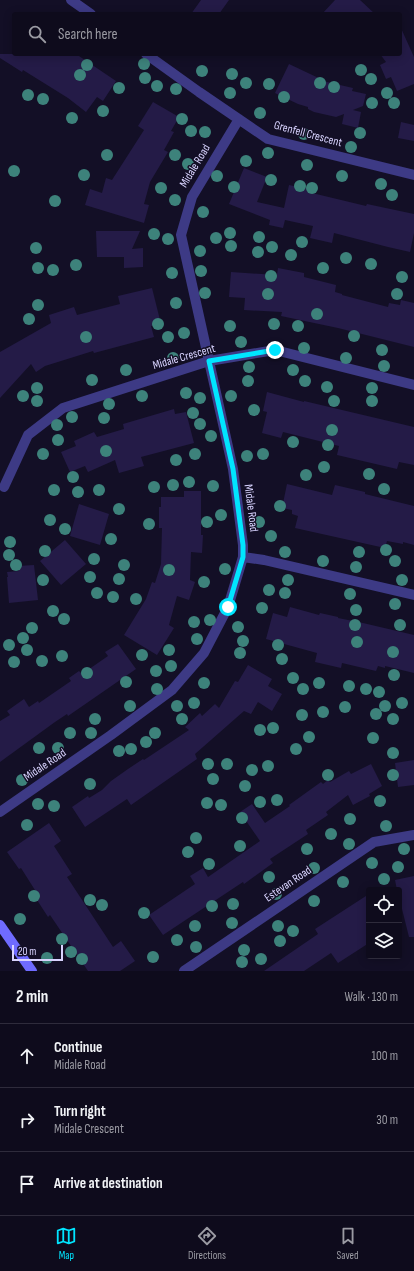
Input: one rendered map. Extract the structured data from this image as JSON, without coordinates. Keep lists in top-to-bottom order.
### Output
{
  "streets": {
    "street": [
      "Grenfell Crescent",
      "Midale Road",
      "Midale Crescent",
      "Estevan Road"
    ]
  },
  "crossings": [
    ["Grenfell Crescent", "Midale Road"],
    ["Midale Road", "Midale Crescent"]
  ],
  "scale_bar": "20 m",
  "page": {
    "search": "Search here",
    "scale": "20 m",
    "heading": ["2 min", "Walk · 130 m"],
    "list": [
      ["Continue", "Midale Road", "100 m"],
      ["Turn right", "Midale Crescent", "30 m"],
      "Arrive at destination"
    ],
    "nav": ["Map", "Directions", "Saved"]
  }
}
